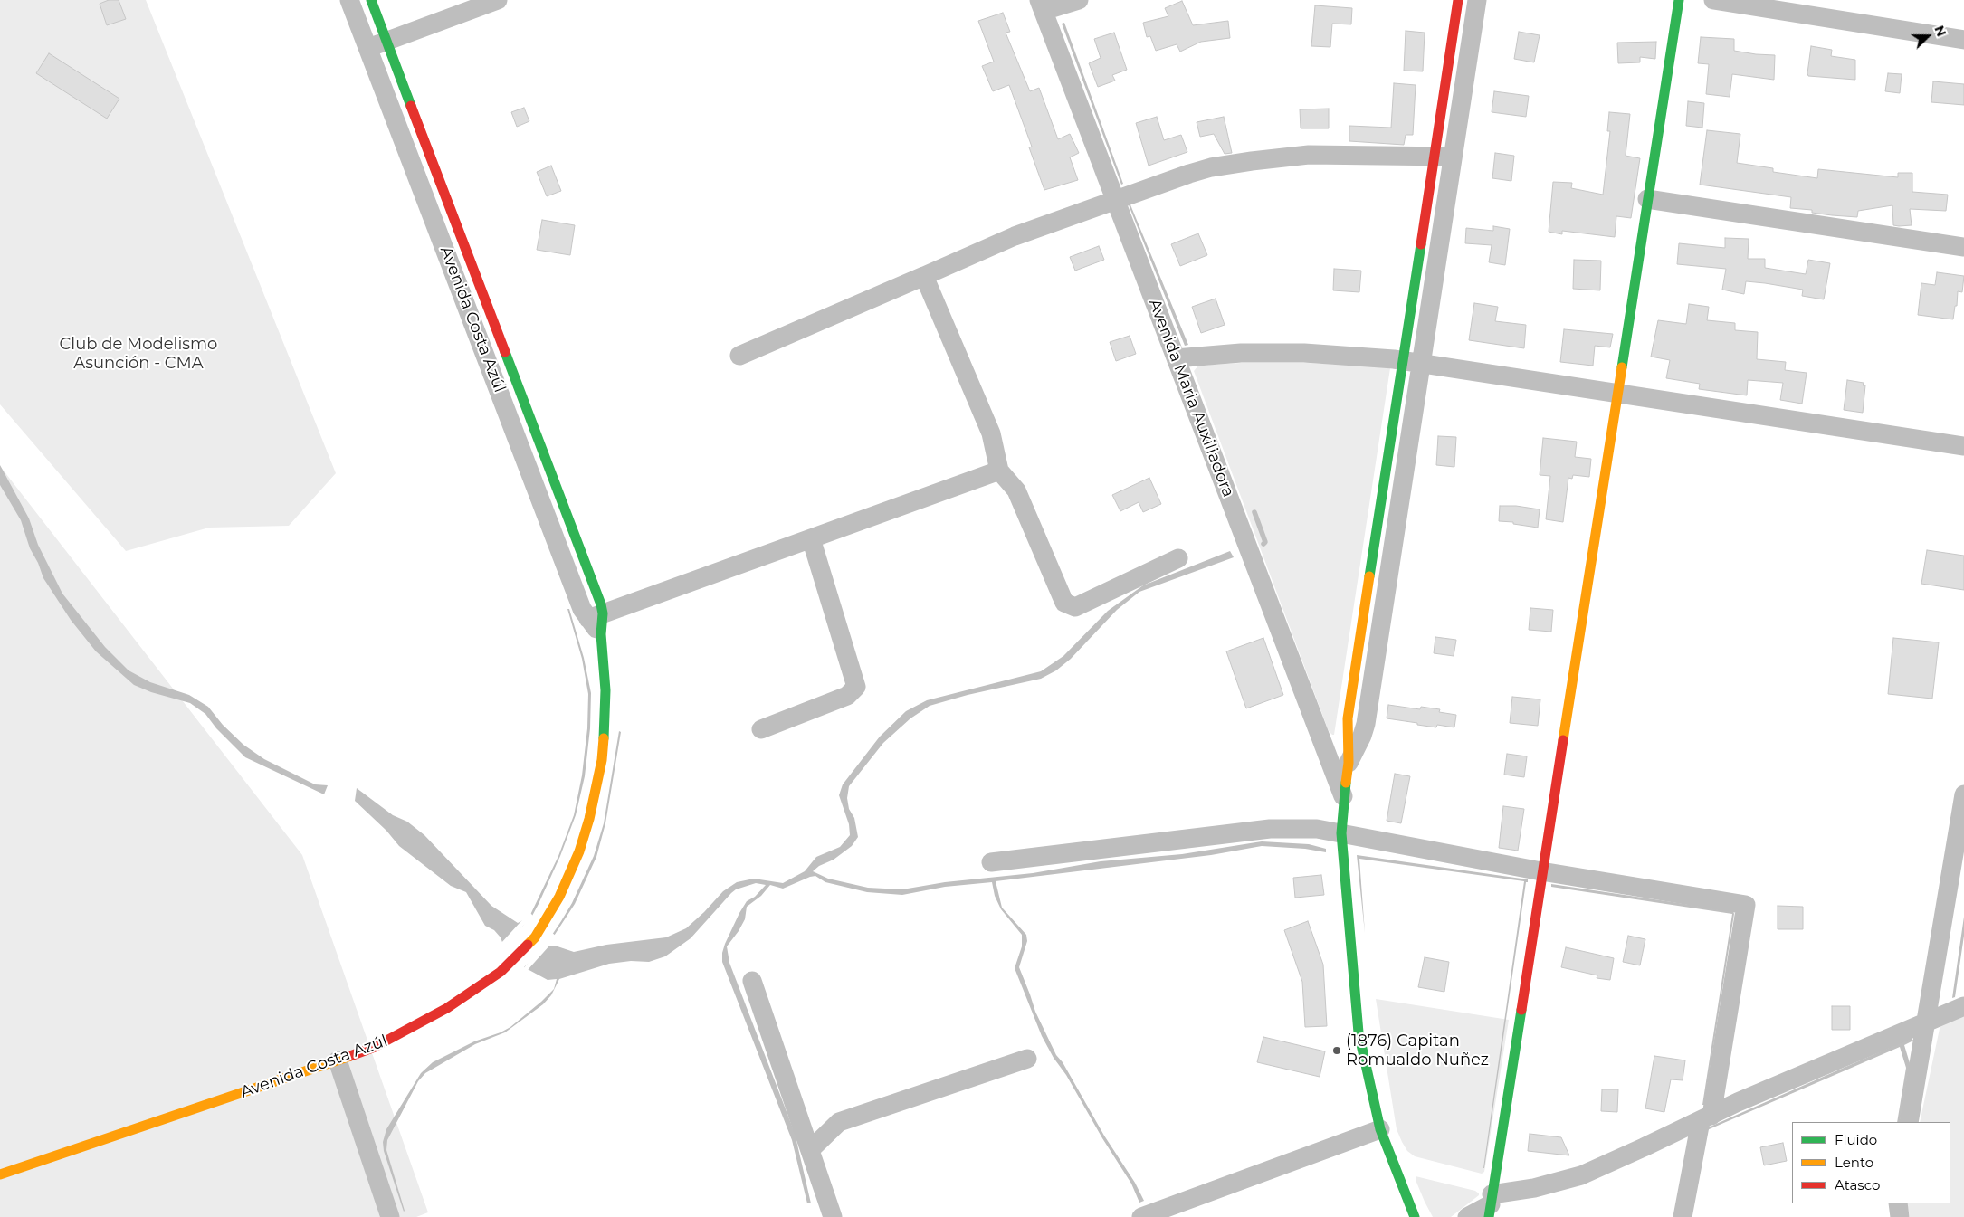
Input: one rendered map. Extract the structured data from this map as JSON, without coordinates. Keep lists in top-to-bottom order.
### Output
{
  "streets": {
    "street": ["Avenida Costa Azúl", "Avenida Maria Auxiliadora"]
  },
  "parks": ["Club de Modelismo Asunción - CMA"],
  "places": ["(1876) Capitan Romualdo Nuñez"],
  "legend": ["Fluido", "Lento", "Atasco"],
  "north": "right"
}
